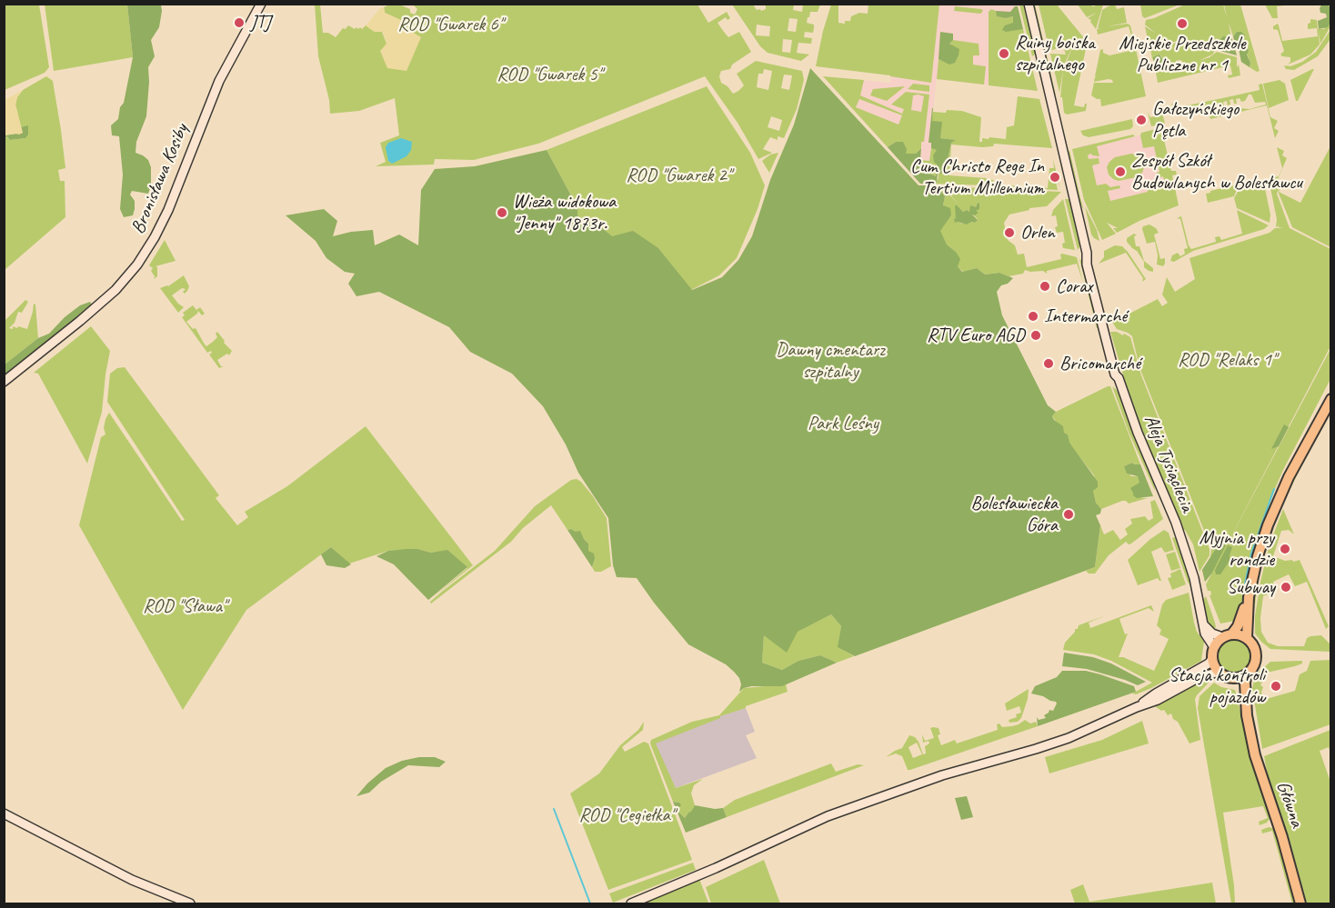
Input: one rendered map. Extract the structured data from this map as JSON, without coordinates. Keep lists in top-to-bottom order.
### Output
{
  "streets": {
    "main road": ["Główna"],
    "street": ["Bronisława Kosiby", "Aleja Tysiąclecia"]
  },
  "crossings": [
    ["Aleja Tysiąclecia", "Główna"]
  ],
  "parks": [
    "ROD \"Gwarek 6\"",
    "ROD \"Gwarek 5\"",
    "ROD \"Gwarek 2\"",
    "Dawny cmentarz szpitalny",
    "ROD \"Relaks 1\"",
    "Park Leśny",
    "ROD \"Sława\"",
    "ROD \"Cegiełka\""
  ],
  "places": [
    "JTJ",
    "Miejskie Przedszkole Publiczne nr 1",
    "Ruiny boiska szpitalnego",
    "Gałczyńskiego Pętla",
    "Zespół Szkół Budowlanych w Bolesławcu",
    "Cum Christo Rege In Tertium Millennium",
    "Wieża widokowa \"Jenny\" 1873r.",
    "Orlen",
    "Corax",
    "Intermarché",
    "RTV Euro AGD",
    "Bricomarché",
    "Bolesławiecka Góra",
    "Myjnia przy rondzie",
    "Subway",
    "Stacja kontroli pojazdów"
  ]
}
